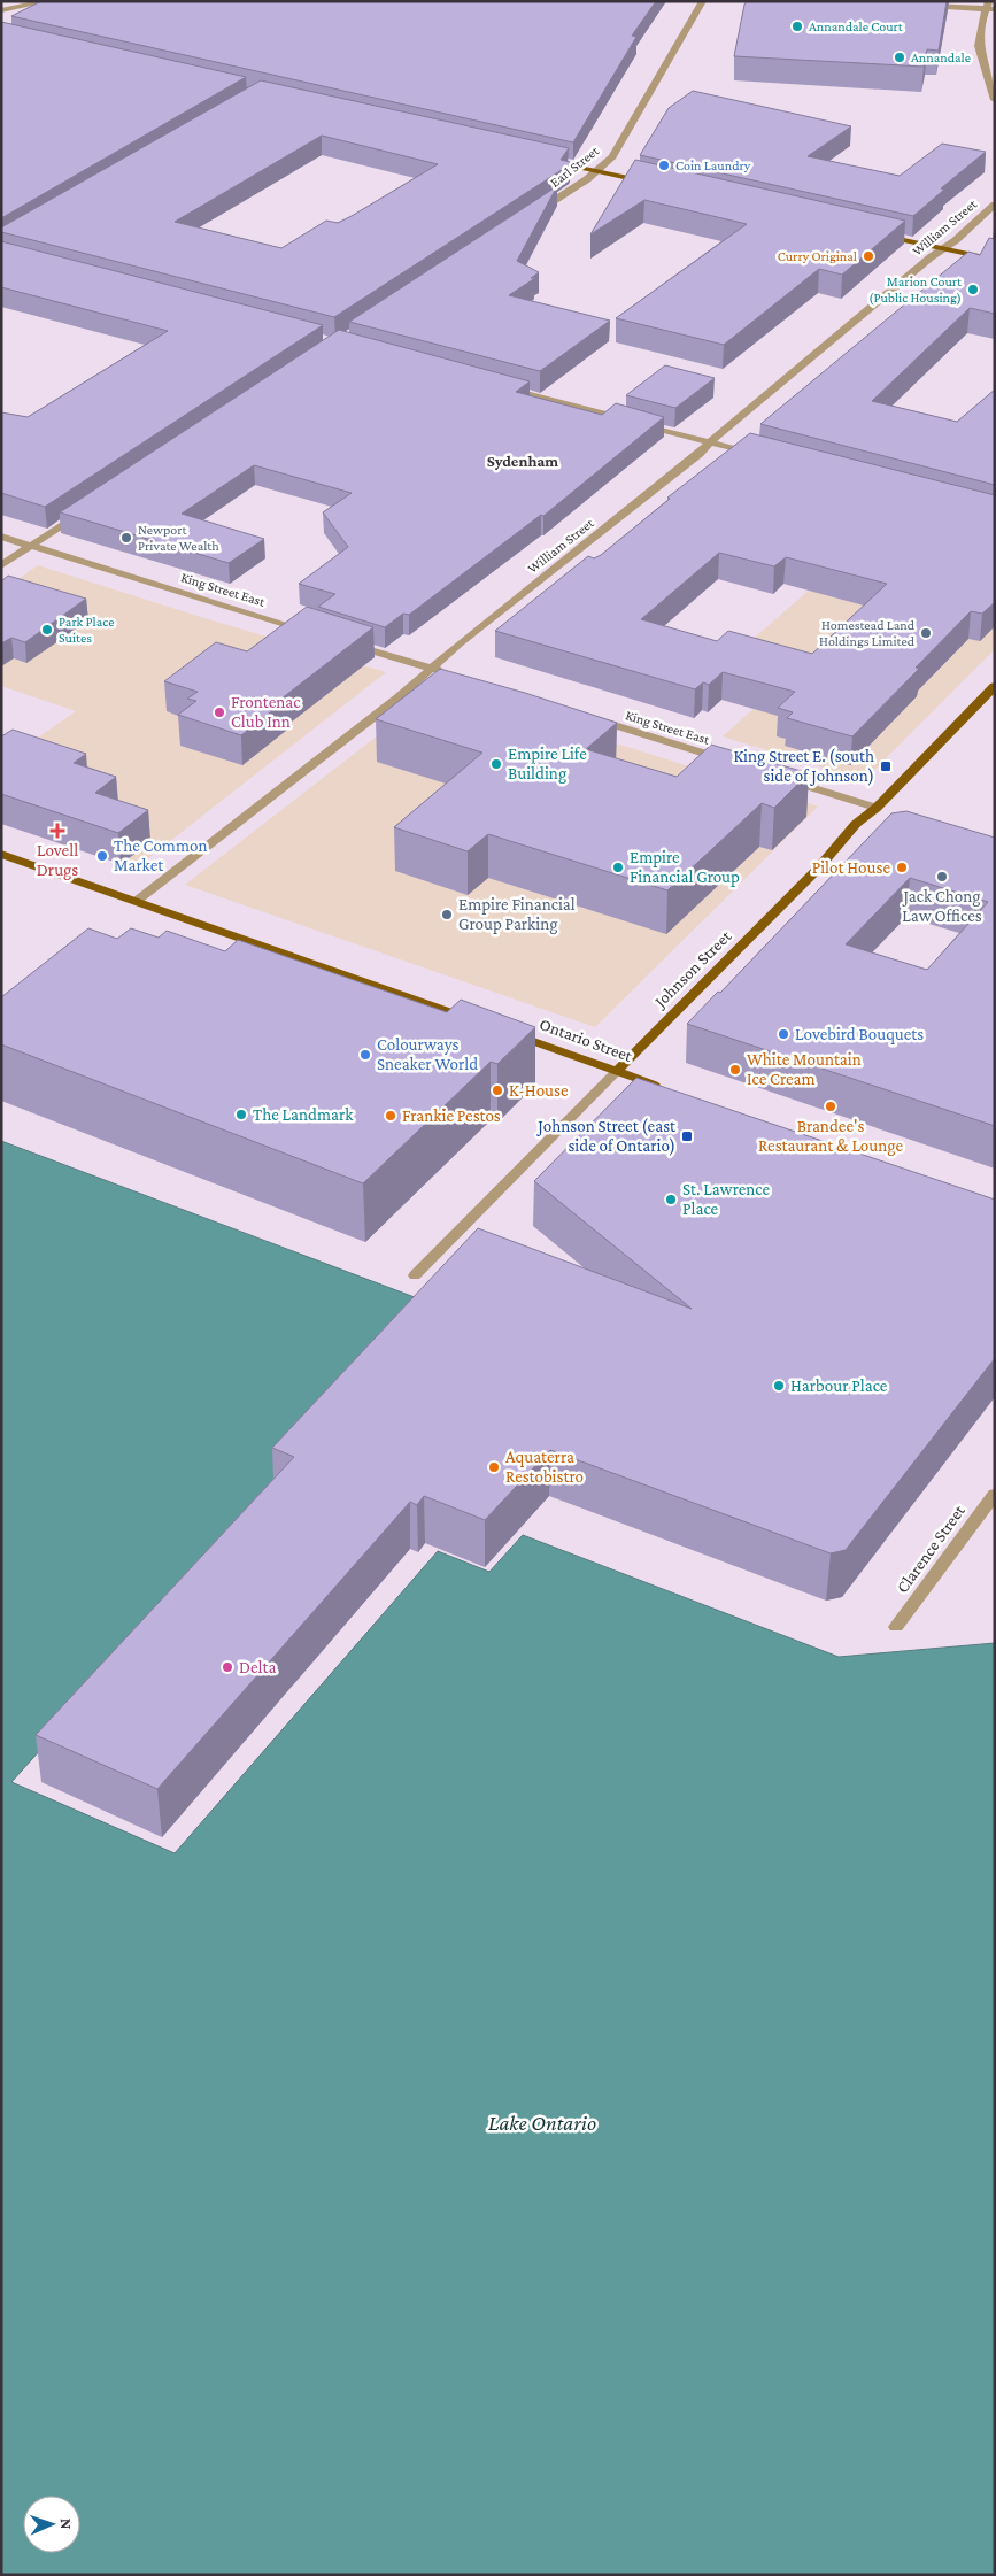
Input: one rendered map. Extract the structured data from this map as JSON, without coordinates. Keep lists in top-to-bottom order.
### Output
{
  "streets": {
    "main road": ["Johnson Street", "Ontario Street"],
    "street": [
      "Earl Street",
      "William Street",
      "King Street East",
      "Clarence Street"
    ]
  },
  "crossings": [
    ["Johnson Street", "Ontario Street"]
  ],
  "districts": ["Sydenham"],
  "water": ["Lake Ontario"],
  "places": {
    "other": [
      "Annandale Court",
      "Annandale",
      "Coin Laundry",
      "Curry Original",
      "Marion Court (Public Housing)",
      "Newport Private Wealth",
      "Park Place Suites",
      "Homestead Land Holdings Limited",
      "Frontenac Club Inn",
      "Empire Life Building",
      "The Common Market",
      "Empire Financial Group",
      "Pilot House",
      "Jack Chong Law Offices",
      "Empire Financial Group Parking",
      "Lovebird Bouquets",
      "Colourways Sneaker World",
      "White Mountain Ice Cream",
      "K-House",
      "Brandee's Restaurant & Lounge",
      "The Landmark",
      "Frankie Pestos",
      "St. Lawrence Place",
      "Harbour Place",
      "Aquaterra Restobistro",
      "Delta"
    ],
    "transit": ["King Street E. (south side of Johnson)", "Johnson Street (east side of Ontario)"],
    "health": ["Lovell Drugs"]
  },
  "north": "right"
}
